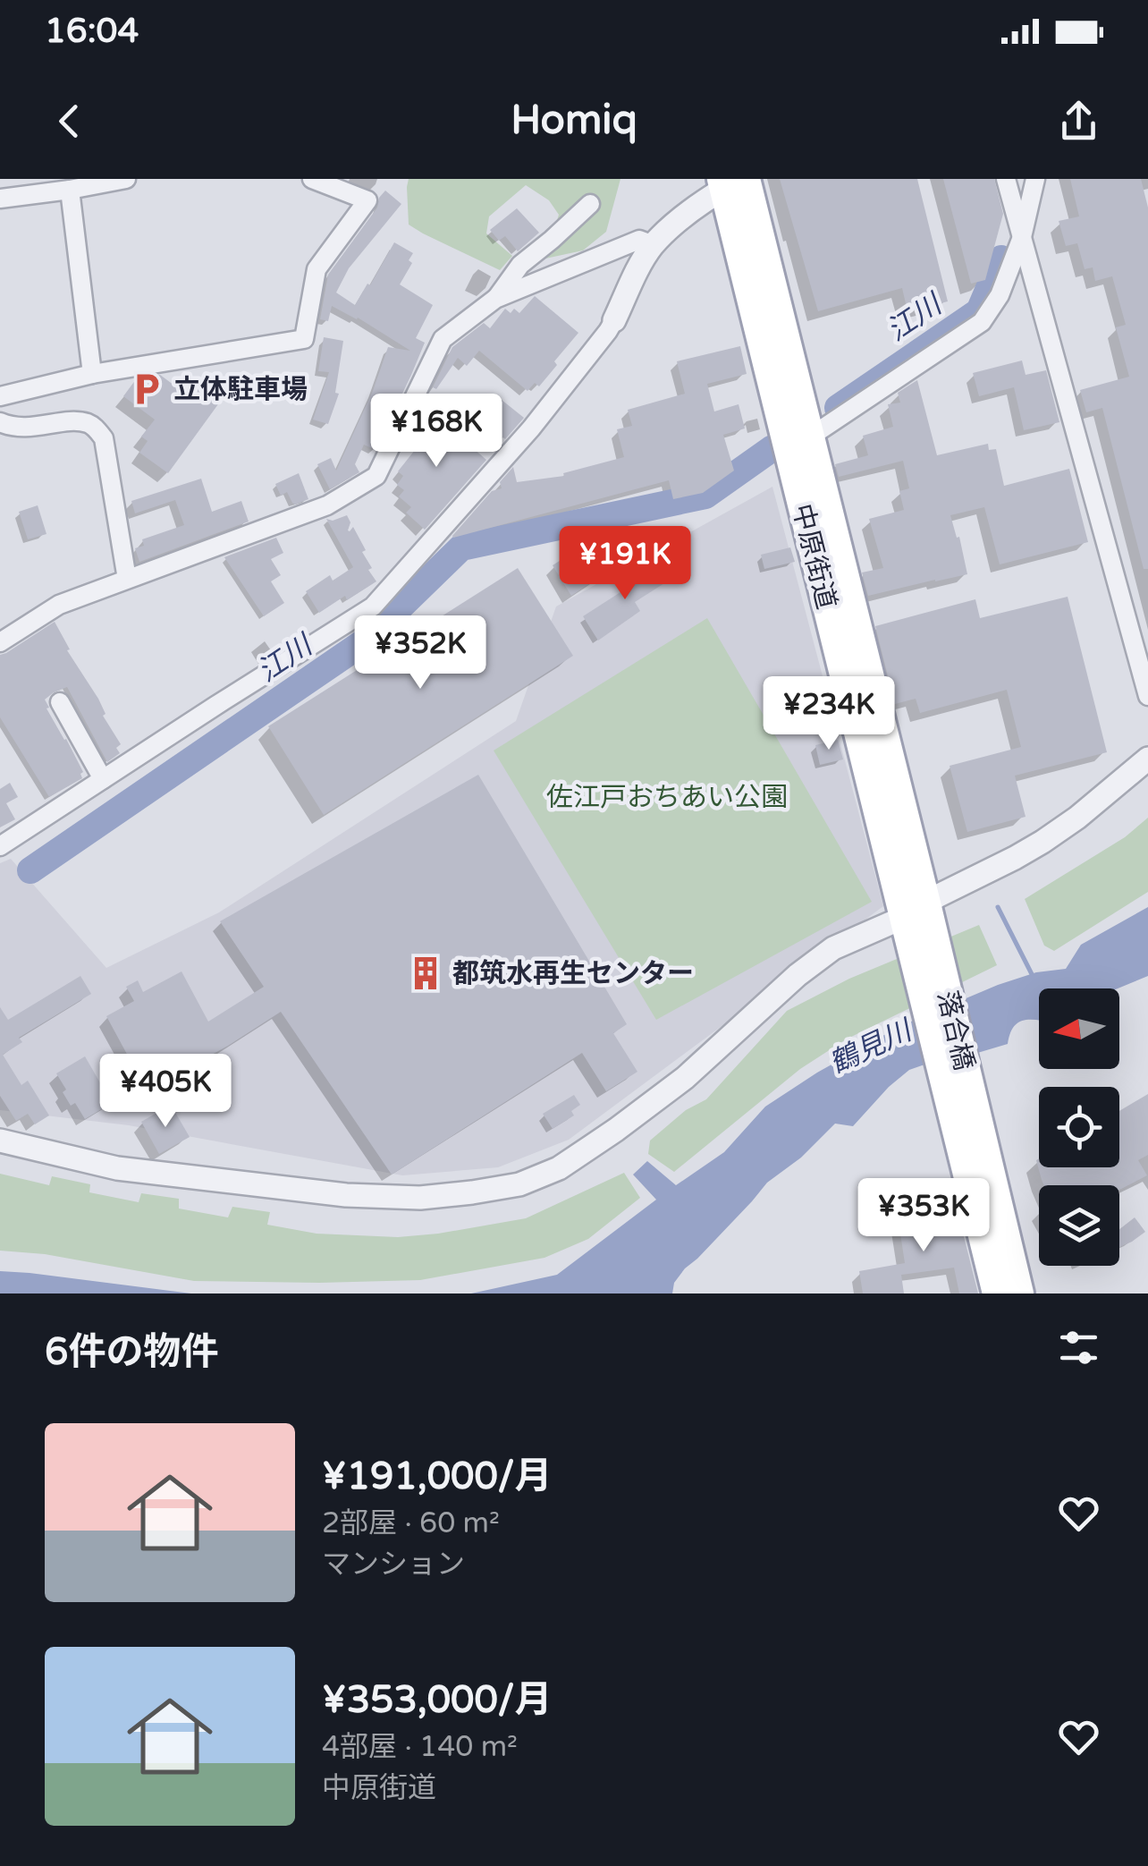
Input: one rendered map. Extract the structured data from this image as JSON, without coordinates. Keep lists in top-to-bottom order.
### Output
{
  "streets": {
    "main road": ["中原街道", "落合橋"]
  },
  "crossings": [
    ["中原街道", "落合橋"]
  ],
  "water": ["江川", "鶴見川"],
  "parks": ["佐江戸おちあい公園"],
  "places": {
    "parking": ["立体駐車場"],
    "building": ["都筑水再生センター"]
  },
  "north": "left",
  "page": {
    "status": "16:04",
    "header": "Homiq",
    "price": [
      "¥168K",
      "¥191K",
      "¥352K",
      "¥234K",
      "¥405K",
      "¥353K"
    ],
    "heading": "6件の物件",
    "list": [
      {
        "name": "¥191,000/月",
        "note": "2部屋 · 60 m² · マンション"
      },
      {
        "name": "¥353,000/月",
        "note": "4部屋 · 140 m² · 中原街道"
      }
    ]
  }
}
